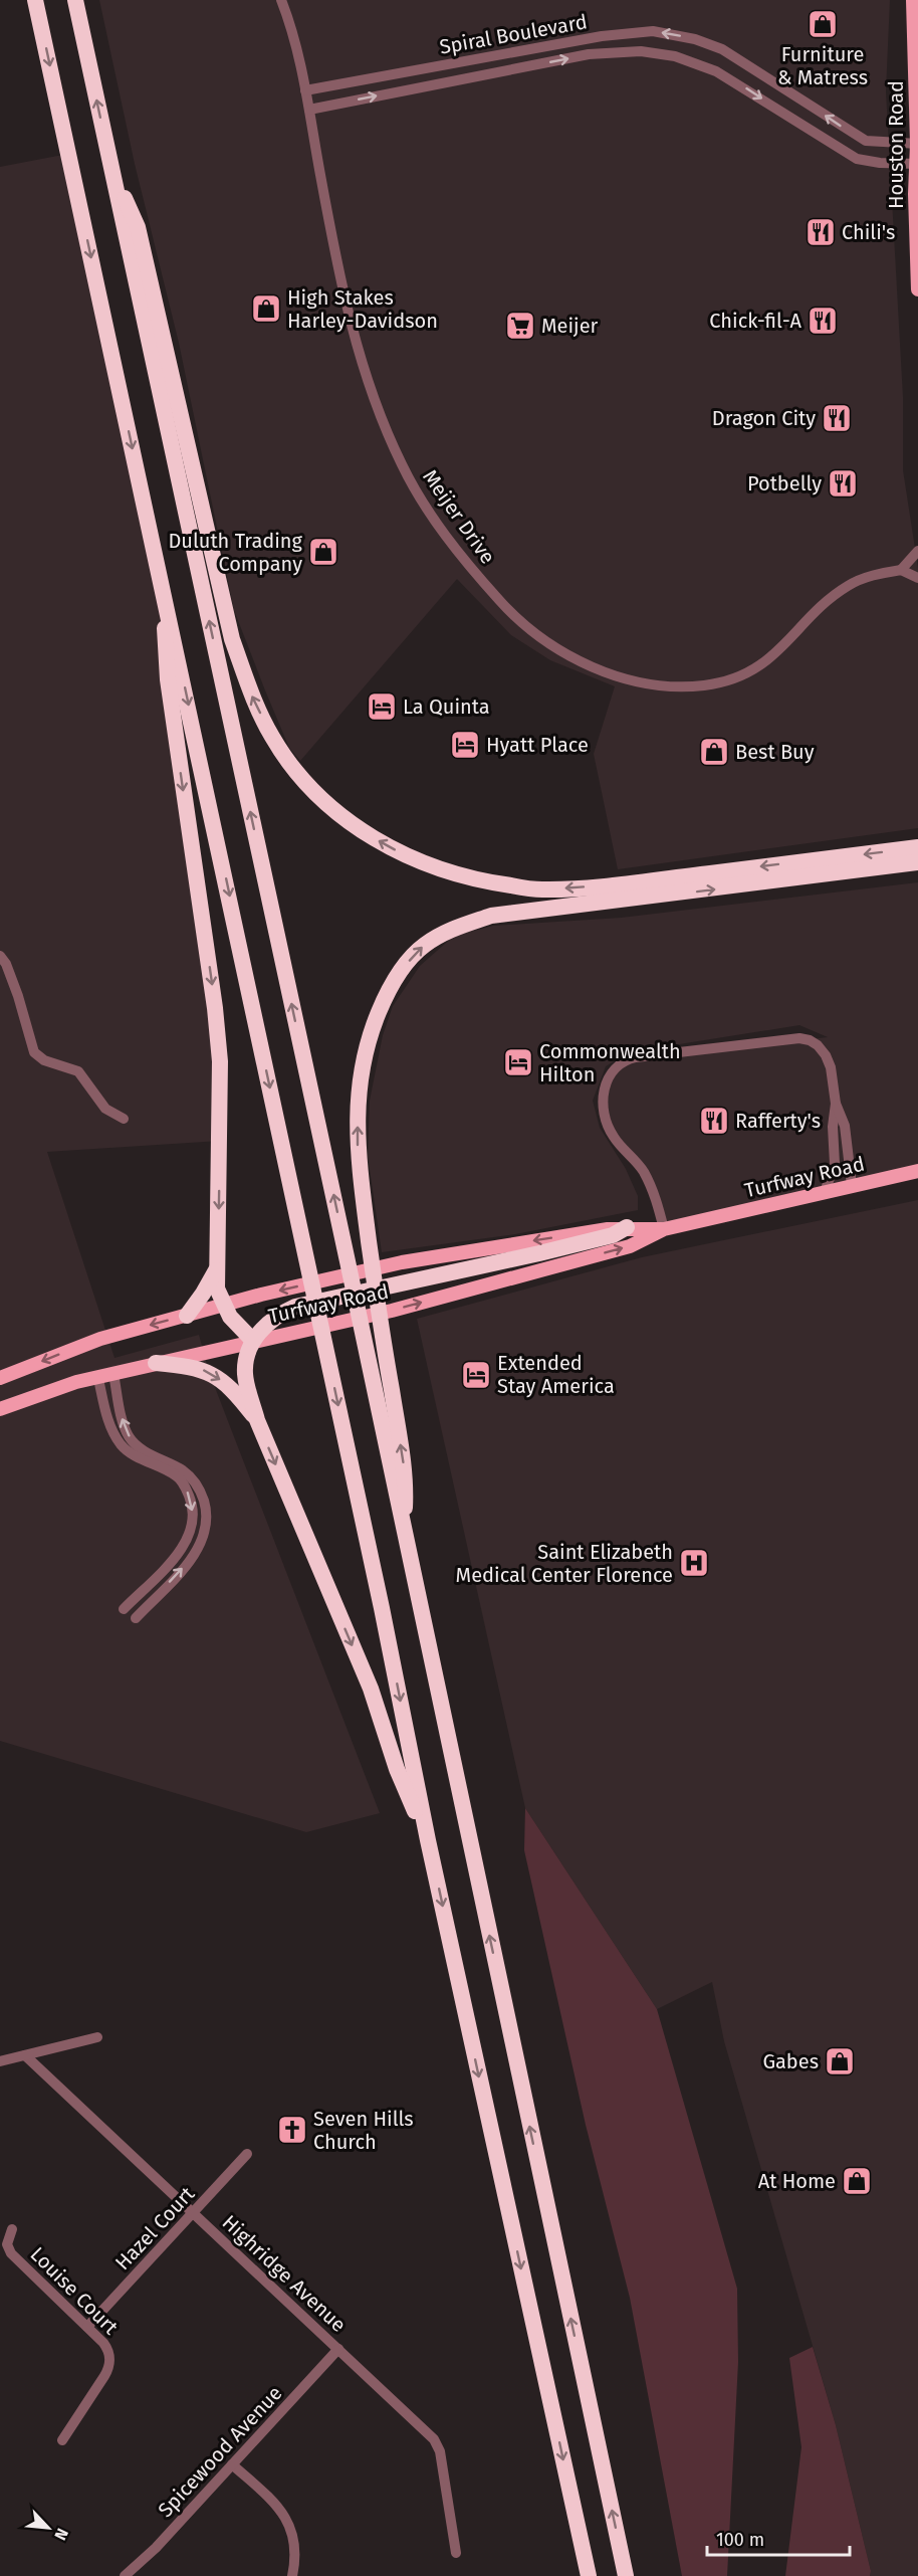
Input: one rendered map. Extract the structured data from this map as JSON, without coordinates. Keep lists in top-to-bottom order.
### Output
{
  "streets": {
    "main road": ["Houston Road", "Turfway Road"],
    "street": [
      "Spiral Boulevard",
      "Meijer Drive",
      "Hazel Court",
      "Highridge Avenue",
      "Louise Court",
      "Spicewood Avenue"
    ]
  },
  "crossings": [
    ["Spiral Boulevard", "Houston Road"],
    ["Spiral Boulevard", "Meijer Drive"],
    ["Hazel Court", "Highridge Avenue"],
    ["Hazel Court", "Louise Court"],
    ["Highridge Avenue", "Spicewood Avenue"]
  ],
  "places": {
    "shop": [
      "Furniture & Matress",
      "High Stakes Harley-Davidson",
      "Duluth Trading Company",
      "Best Buy",
      "Gabes",
      "At Home"
    ],
    "restaurant": [
      "Chili's",
      "Chick-fil-A",
      "Dragon City",
      "Potbelly",
      "Rafferty's"
    ],
    "supermarket": ["Meijer"],
    "hotel": [
      "La Quinta",
      "Hyatt Place",
      "Commonwealth Hilton",
      "Extended Stay America"
    ],
    "hospital": ["Saint Elizabeth Medical Center Florence"],
    "church": ["Seven Hills Church"]
  },
  "scale_bar": "100 m",
  "north": "bottom right"
}
